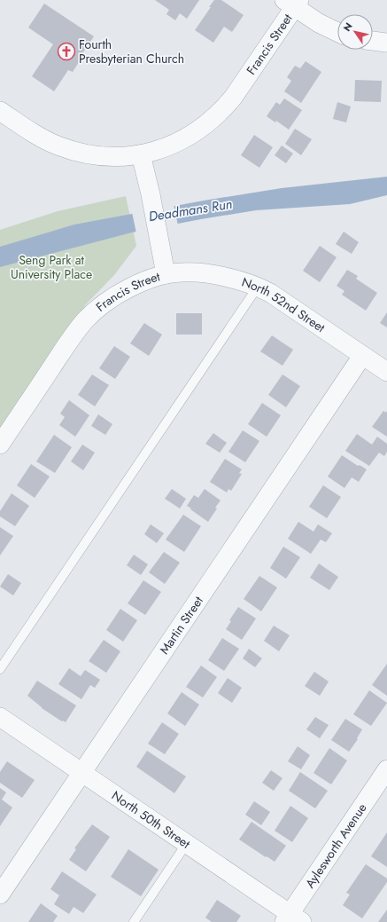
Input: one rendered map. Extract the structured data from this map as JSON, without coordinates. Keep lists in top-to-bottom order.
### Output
{
  "streets": {
    "street": [
      "Francis Street",
      "North 52nd Street",
      "Martin Street",
      "North 50th Street",
      "Aylesworth Avenue"
    ]
  },
  "crossings": [
    ["Francis Street", "North 52nd Street"],
    ["North 52nd Street", "Martin Street"],
    ["Martin Street", "North 50th Street"],
    ["North 50th Street", "Aylesworth Avenue"]
  ],
  "water": ["Deadmans Run"],
  "parks": ["Seng Park at University Place"],
  "places": {
    "church": ["Fourth Presbyterian Church"]
  },
  "north": "top left"
}
